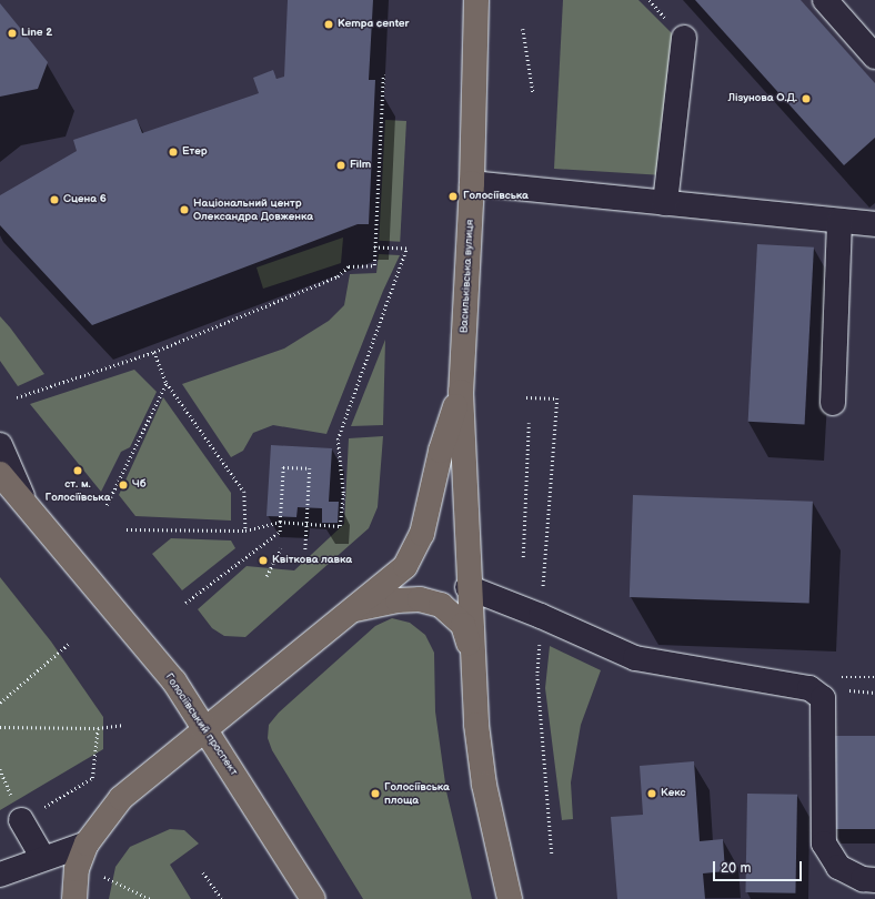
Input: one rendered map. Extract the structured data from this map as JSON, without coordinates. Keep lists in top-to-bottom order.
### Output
{
  "streets": {
    "main road": ["Васильківська вулиця", "Голосіївський проспект"]
  },
  "places": [
    "Kempa center",
    "Line 2",
    "Лізунова О.Д.",
    "Етер",
    "Film",
    "Голосіївська",
    "Сцена 6",
    "Національний центр Олександра Довженка",
    "ст. м. Голосіївська",
    "Чб",
    "Квіткова лавка",
    "Голосіївська площа",
    "Кекс"
  ],
  "scale_bar": "20 m"
}
